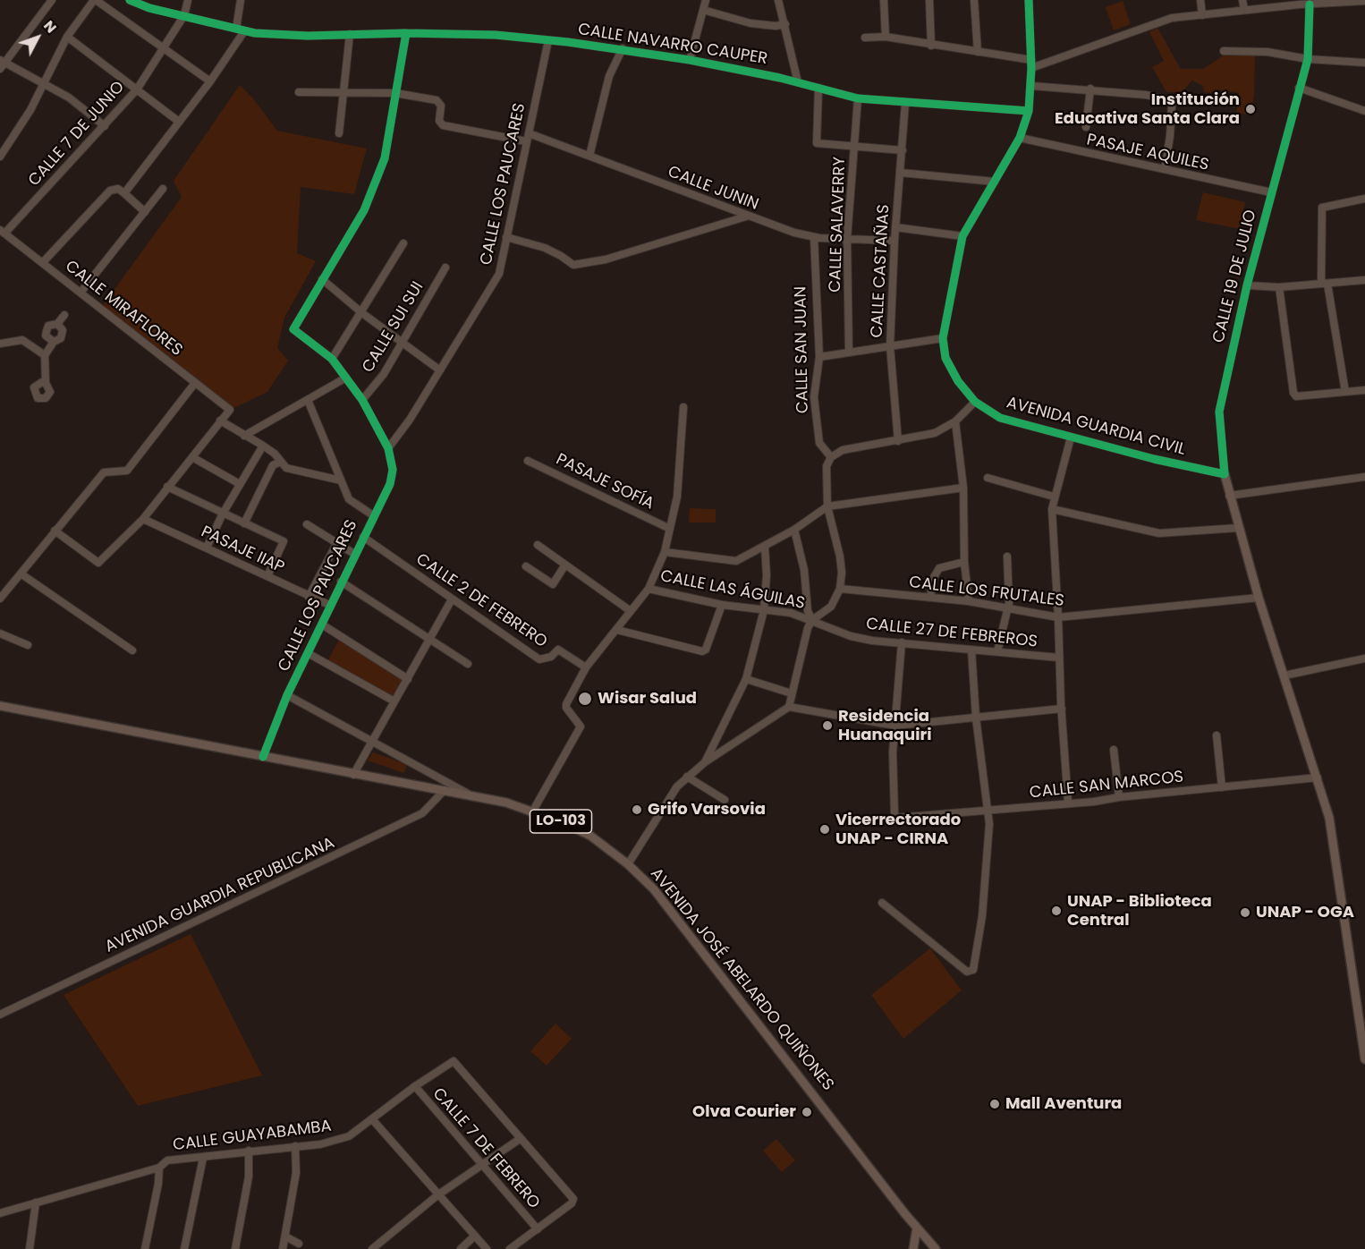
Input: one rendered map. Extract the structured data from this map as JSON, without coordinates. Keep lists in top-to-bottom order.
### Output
{
  "streets": {
    "main road": ["LO-103", "AVENIDA JOSÉ ABELARDO QUIÑONES"],
    "street": [
      "CALLE NAVARRO CAUPER",
      "CALLE 7 DE JUNIO",
      "PASAJE AQUILES",
      "CALLE LOS PAUCARES",
      "CALLE JUNIN",
      "CALLE SALAVERRY",
      "CALLE CASTAÑAS",
      "CALLE 19 DE JULIO",
      "CALLE MIRAFLORES",
      "CALLE SUI SUI",
      "CALLE SAN JUAN",
      "AVENIDA GUARDIA CIVIL",
      "PASAJE SOFÍA",
      "PASAJE IIAP",
      "CALLE LAS ÁGUILAS",
      "CALLE LOS FRUTALES",
      "CALLE 2 DE FEBRERO",
      "CALLE 27 DE FEBREROS",
      "CALLE SAN MARCOS",
      "AVENIDA GUARDIA REPUBLICANA",
      "CALLE GUAYABAMBA",
      "CALLE 7 DE FEBRERO"
    ]
  },
  "crossings": [
    ["CALLE NAVARRO CAUPER", "CALLE LOS PAUCARES"],
    ["CALLE NAVARRO CAUPER", "CALLE SALAVERRY"],
    ["CALLE NAVARRO CAUPER", "CALLE CASTAÑAS"],
    ["CALLE NAVARRO CAUPER", "AVENIDA GUARDIA CIVIL"],
    ["CALLE 7 DE JUNIO", "CALLE MIRAFLORES"],
    ["PASAJE AQUILES", "CALLE 19 DE JULIO"],
    ["PASAJE AQUILES", "AVENIDA GUARDIA CIVIL"],
    ["CALLE LOS PAUCARES", "CALLE JUNIN"],
    ["CALLE LOS PAUCARES", "PASAJE IIAP"],
    ["CALLE LOS PAUCARES", "CALLE 2 DE FEBRERO"],
    ["CALLE LOS PAUCARES", "AVENIDA JOSÉ ABELARDO QUIÑONES"],
    ["CALLE JUNIN", "CALLE SALAVERRY"],
    ["CALLE JUNIN", "CALLE CASTAÑAS"],
    ["CALLE JUNIN", "CALLE SAN JUAN"],
    ["CALLE 19 DE JULIO", "AVENIDA GUARDIA CIVIL"],
    ["CALLE LAS ÁGUILAS", "CALLE 27 DE FEBREROS"],
    ["AVENIDA GUARDIA REPUBLICANA", "AVENIDA JOSÉ ABELARDO QUIÑONES"],
    ["CALLE GUAYABAMBA", "CALLE 7 DE FEBRERO"]
  ],
  "places": [
    "Institución Educativa Santa Clara",
    "Wisar Salud",
    "Residencia Huanaquiri",
    "Grifo Varsovia",
    "Vicerrectorado UNAP - CIRNA",
    "UNAP - Biblioteca Central",
    "UNAP - OGA",
    "Mall Aventura",
    "Olva Courier"
  ],
  "north": "top right"
}
